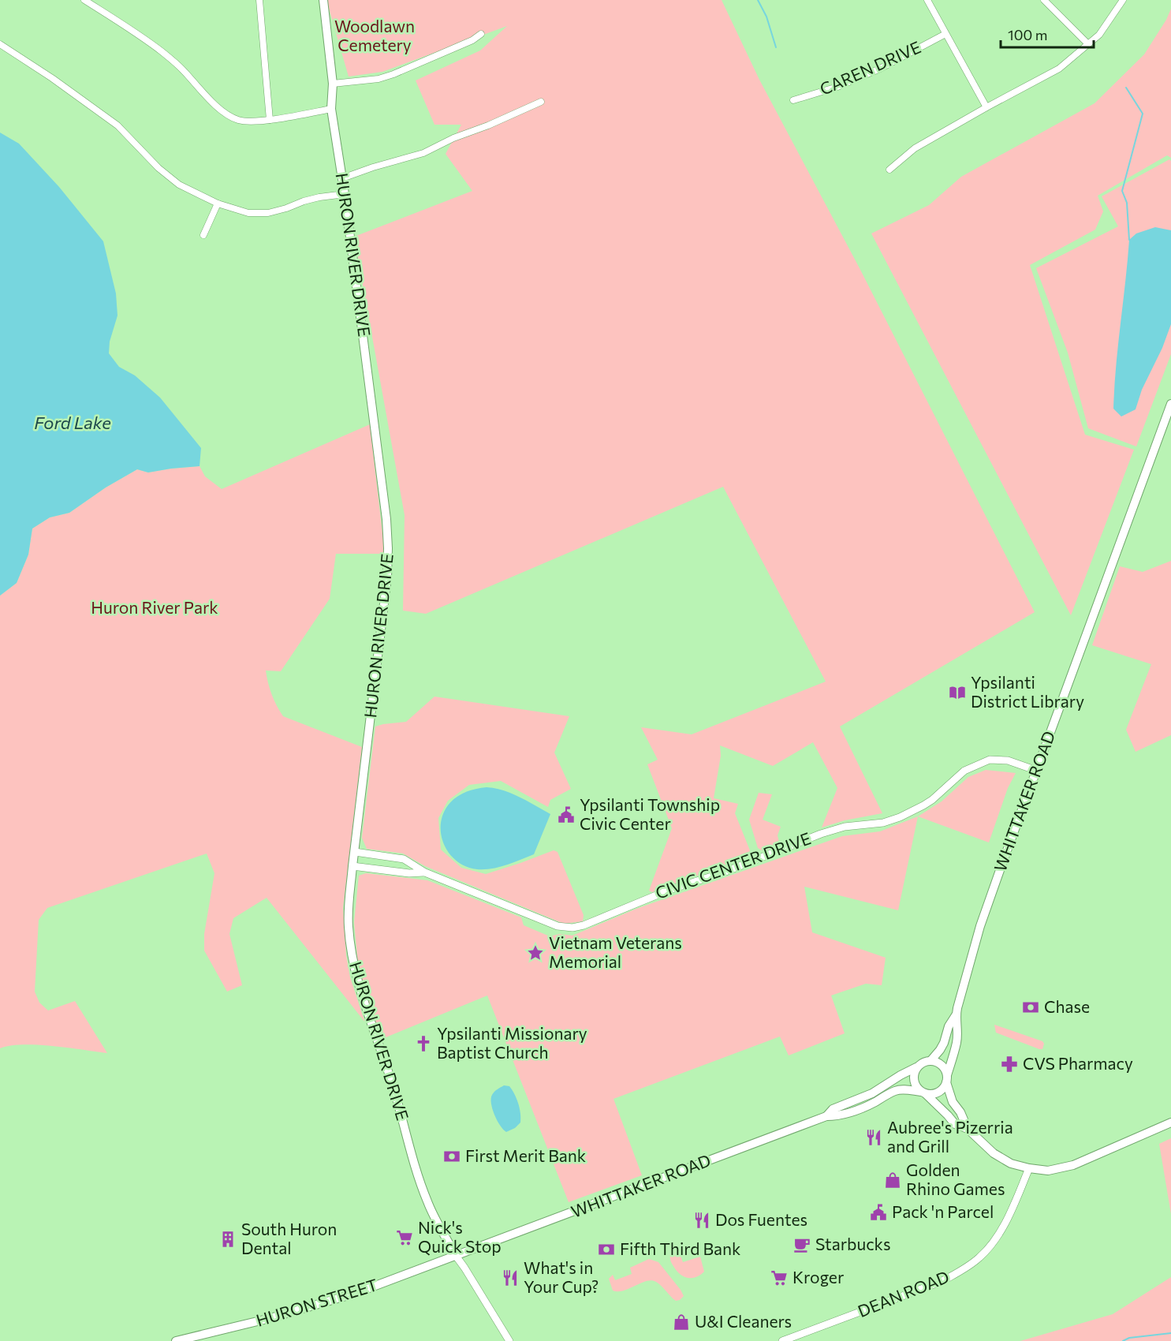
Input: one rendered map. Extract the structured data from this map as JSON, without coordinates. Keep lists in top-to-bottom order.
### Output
{
  "streets": {
    "main road": ["HURON RIVER DRIVE", "WHITTAKER ROAD", "HURON STREET"],
    "street": ["CAREN DRIVE", "CIVIC CENTER DRIVE", "DEAN ROAD"]
  },
  "crossings": [
    ["HURON RIVER DRIVE", "WHITTAKER ROAD"],
    ["HURON RIVER DRIVE", "CIVIC CENTER DRIVE"],
    ["HURON RIVER DRIVE", "HURON STREET"],
    ["WHITTAKER ROAD", "CIVIC CENTER DRIVE"],
    ["WHITTAKER ROAD", "HURON STREET"]
  ],
  "water": ["Ford Lake"],
  "parks": ["Woodlawn Cemetery", "Huron River Park"],
  "places": {
    "library": ["Ypsilanti District Library"],
    "public building": ["Ypsilanti Township Civic Center", "Pack 'n Parcel"],
    "place": ["Vietnam Veterans Memorial"],
    "bank": ["Chase", "First Merit Bank", "Fifth Third Bank"],
    "church": ["Ypsilanti Missionary Baptist Church"],
    "pharmacy": ["CVS Pharmacy"],
    "restaurant": ["Aubree's Pizerria and Grill", "Dos Fuentes", "What's in Your Cup?"],
    "shop": ["Golden Rhino Games", "U&I Cleaners"],
    "supermarket": ["Nick's Quick Stop", "Kroger"],
    "building": ["South Huron Dental"],
    "cafe": ["Starbucks"]
  },
  "scale_bar": "100 m"
}
